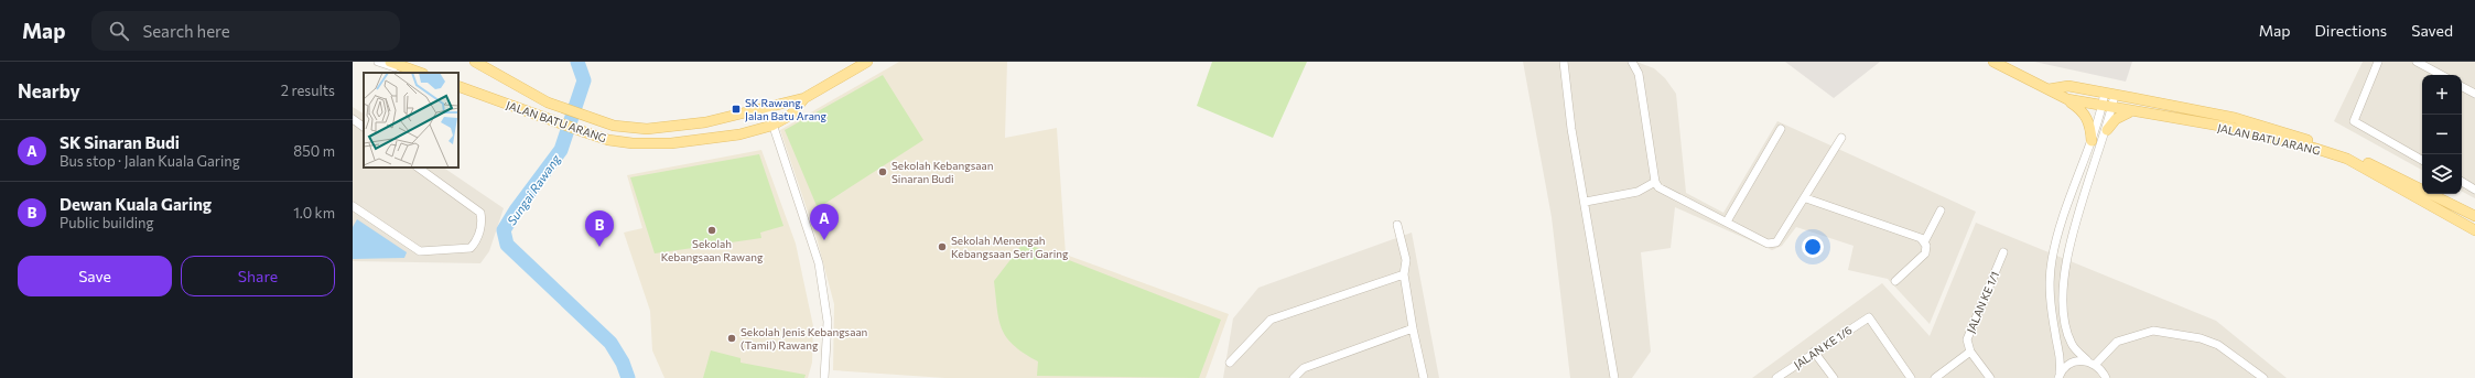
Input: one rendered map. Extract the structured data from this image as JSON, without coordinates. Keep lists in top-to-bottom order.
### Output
{
  "streets": {
    "main road": ["JALAN BATU ARANG"],
    "street": ["JALAN KE 1/1", "JALAN KE 1/6"]
  },
  "water": ["Sungai Rawang"],
  "places": {
    "transit": ["SK Rawang, Jalan Batu Arang"],
    "other": [
      "Sekolah Kebangsaan Sinaran Budi",
      "Sekolah Kebangsaan Rawang",
      "Sekolah Menengah Kebangsaan Seri Garing",
      "Sekolah Jenis Kebangsaan (Tamil) Rawang"
    ]
  },
  "page": {
    "header": "Map",
    "search": "Search here",
    "nav": ["Map", "Directions", "Saved"],
    "heading": ["Nearby", "2 results"],
    "map_buttons": ["+", "−"],
    "list": [
      {
        "mark": "A",
        "name": "SK Sinaran Budi",
        "note": "Bus stop · Jalan Kuala Garing",
        "value": "850 m"
      },
      {
        "mark": "B",
        "name": "Dewan Kuala Garing",
        "note": "Public building",
        "value": "1.0 km"
      }
    ],
    "pins": ["A", "B"],
    "buttons": ["Save", "Share"]
  }
}
